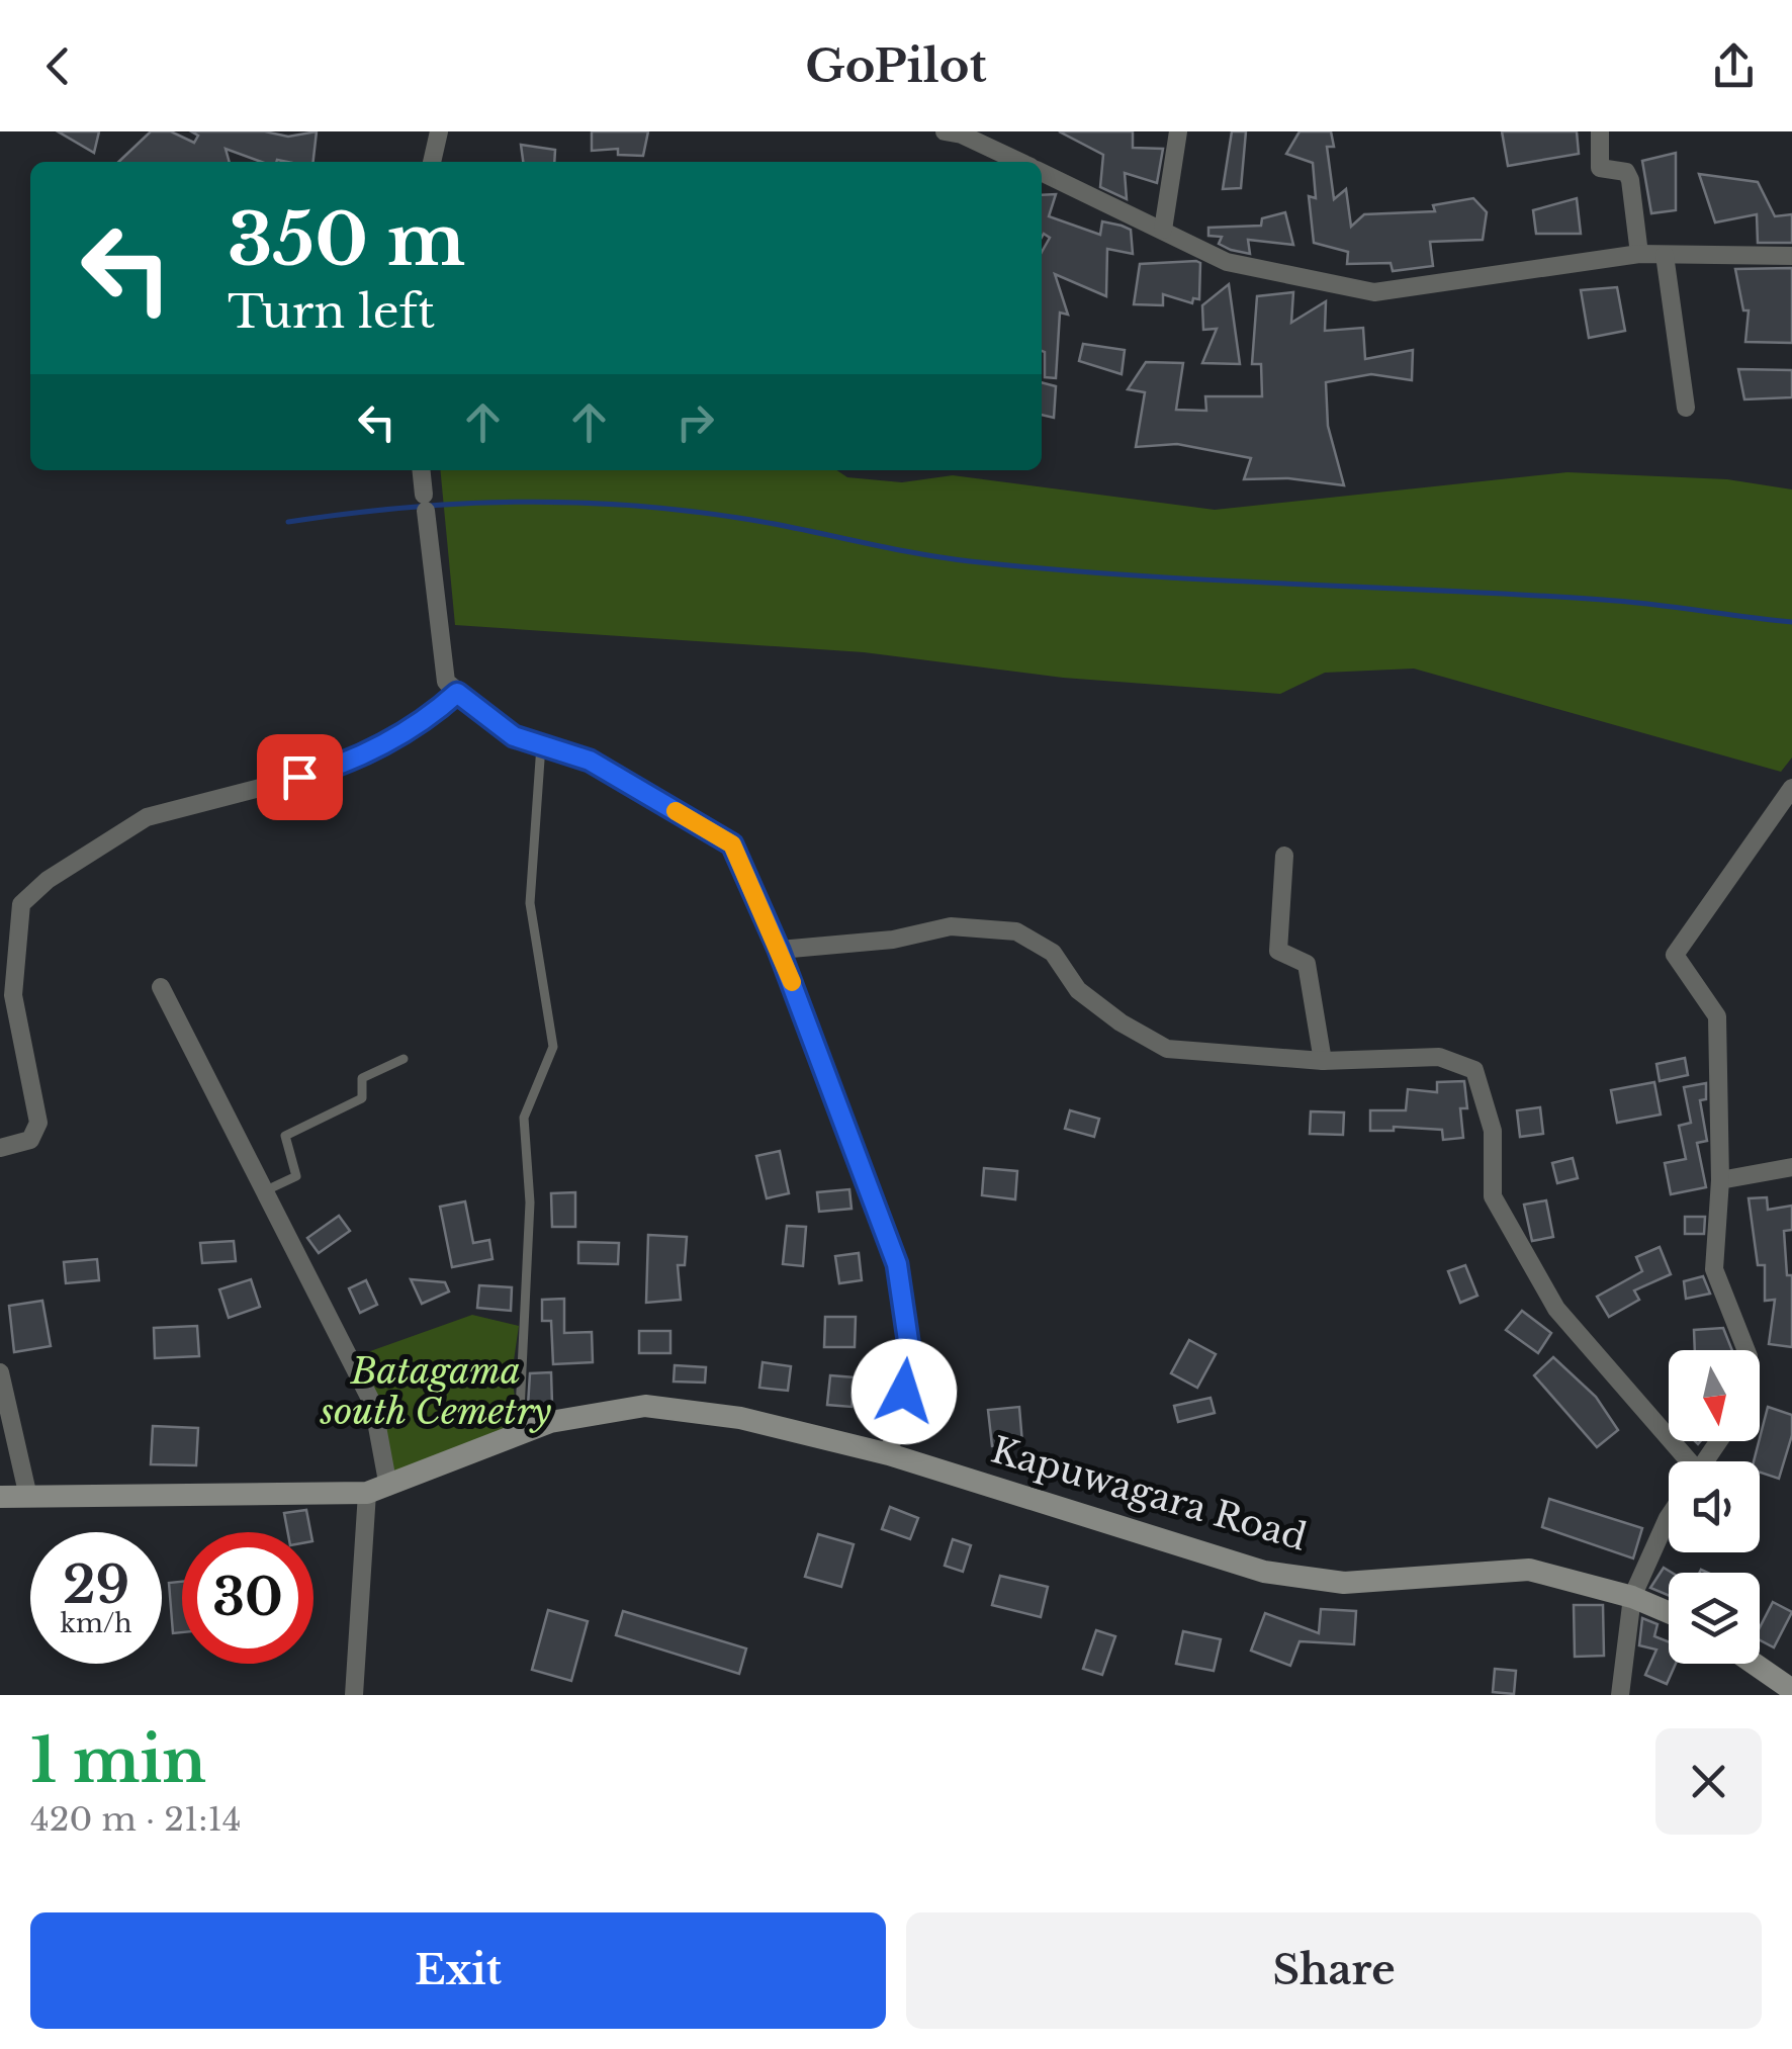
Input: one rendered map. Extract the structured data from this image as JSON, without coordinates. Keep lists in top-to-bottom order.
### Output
{
  "streets": {
    "street": ["Kapuwagara Road"]
  },
  "parks": ["Batagama south Cemetry"],
  "north": "bottom",
  "page": {
    "header": "GoPilot",
    "turn": ["350 m", "Turn left"],
    "speed": "29 km/h",
    "limit": "30",
    "heading": ["1 min", "420 m · 21:14"],
    "buttons": ["Exit", "Share"]
  }
}
